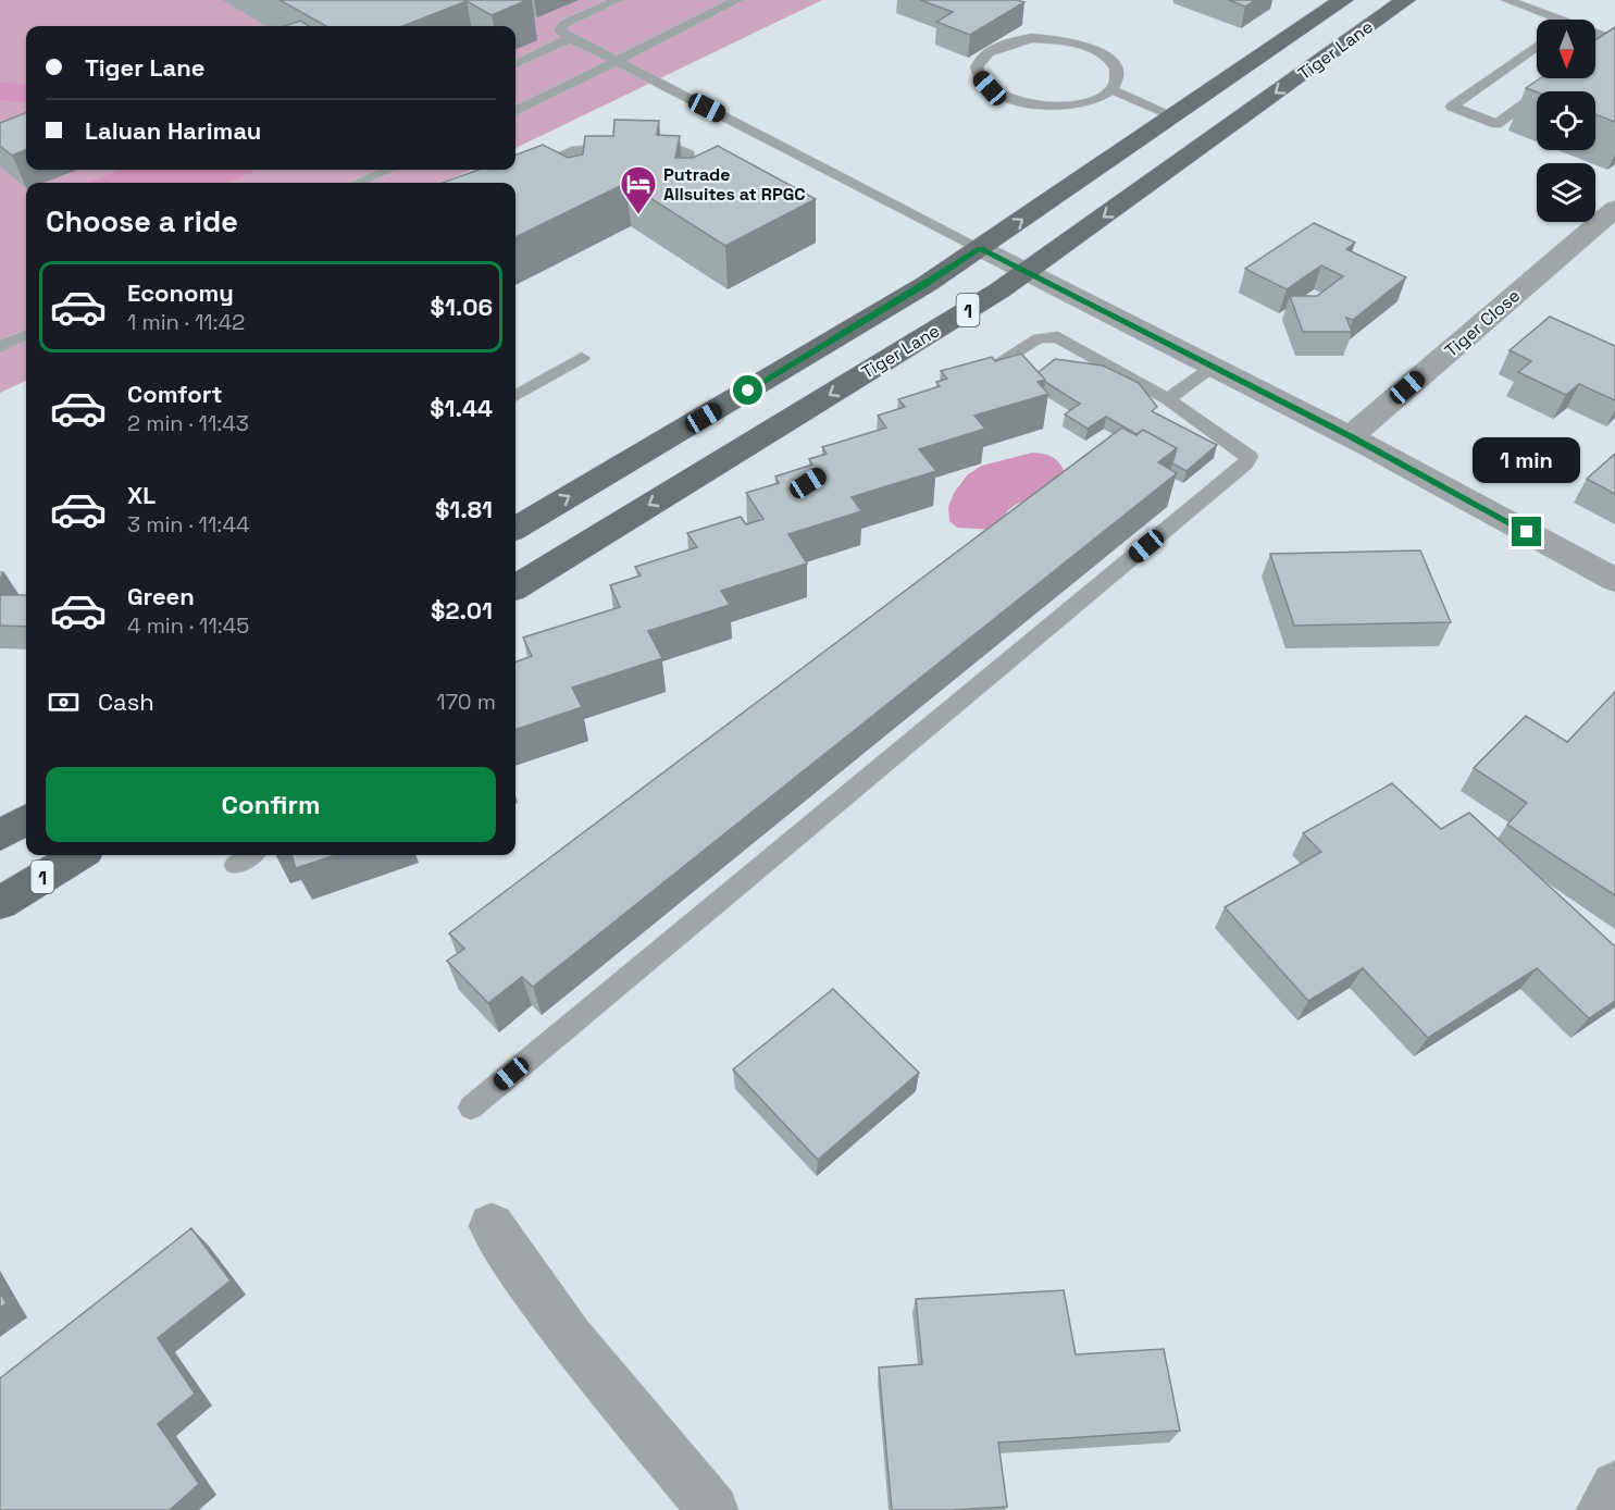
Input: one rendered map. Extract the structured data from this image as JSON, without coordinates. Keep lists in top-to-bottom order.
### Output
{
  "streets": {
    "main road": ["Tiger Lane", "1"],
    "street": ["Tiger Close"]
  },
  "places": {
    "hotel": ["Putrade Allsuites at RPGC"]
  },
  "north": "bottom",
  "page": {
    "banner": ["Tiger Lane", "Laluan Harimau"],
    "heading": "Choose a ride",
    "list": [
      {
        "name": "Economy",
        "note": "1 min · 11:42",
        "value": "$1.06"
      },
      {
        "name": "Comfort",
        "note": "2 min · 11:43",
        "value": "$1.44"
      },
      {
        "name": "XL",
        "note": "3 min · 11:44",
        "value": "$1.81"
      },
      {
        "name": "Green",
        "note": "4 min · 11:45",
        "value": "$2.01"
      }
    ],
    "bubble": "1 min",
    "pay": ["Cash", "170 m"],
    "buttons": "Confirm"
  }
}
